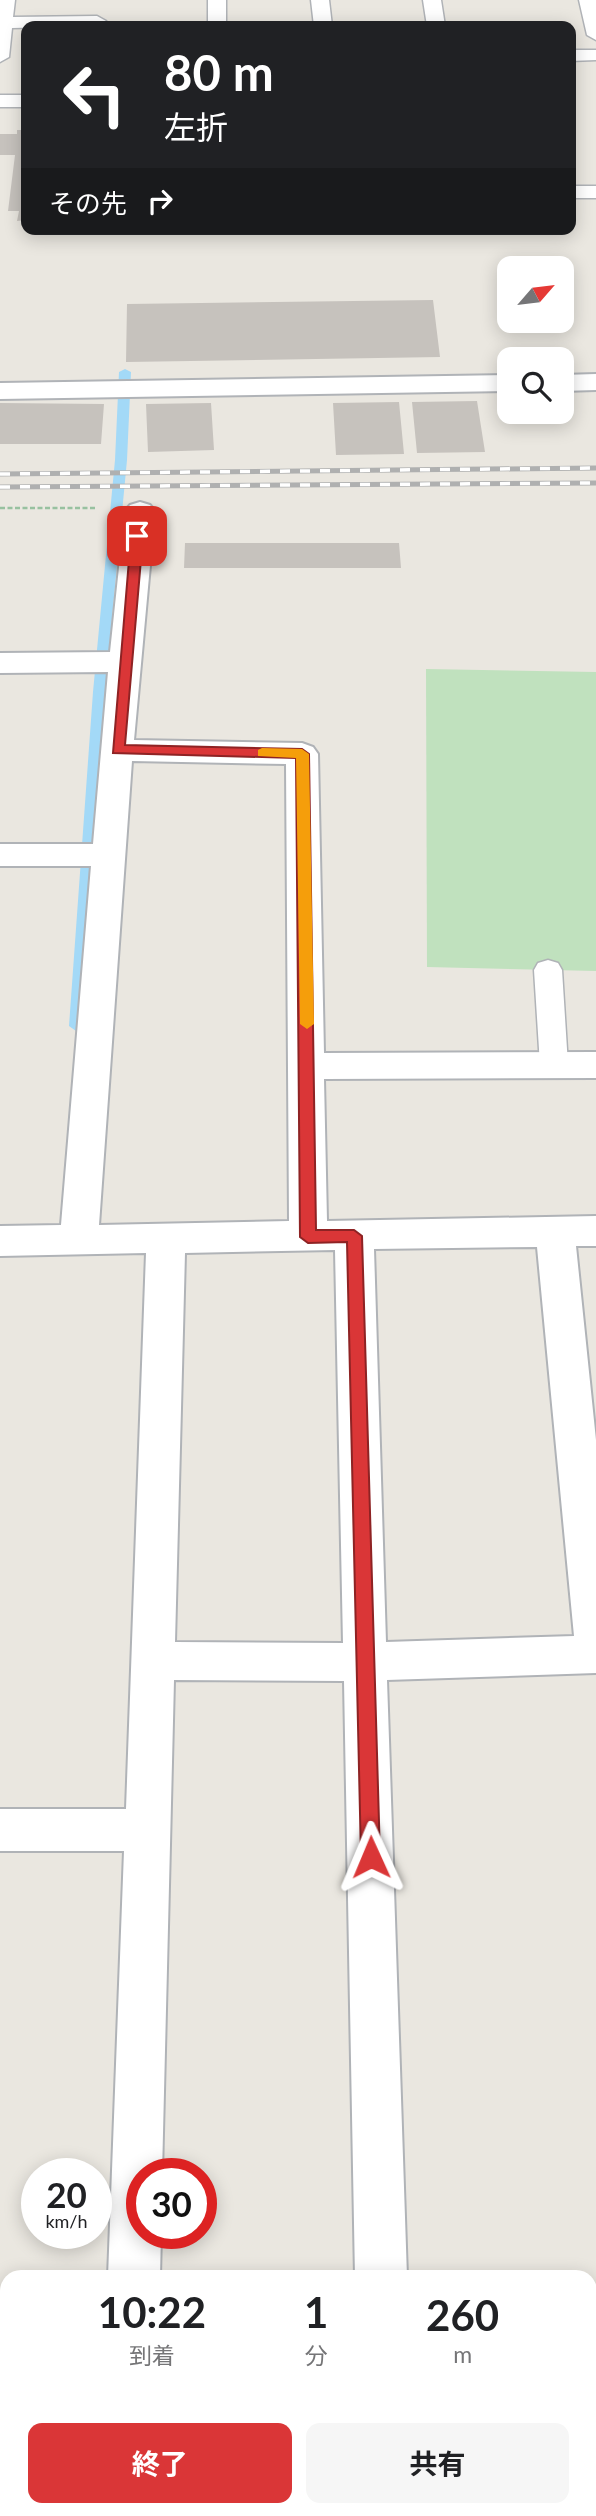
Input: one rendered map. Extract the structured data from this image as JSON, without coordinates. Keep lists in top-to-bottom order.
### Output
{
  "north": "top right",
  "page": {
    "turn": ["80 m", "左折"],
    "then": "その先",
    "speed": "20 km/h",
    "limit": "30",
    "eta": [
      "10:22",
      "到着",
      "1",
      "分",
      "260",
      "m"
    ],
    "buttons": ["終了", "共有"]
  }
}
